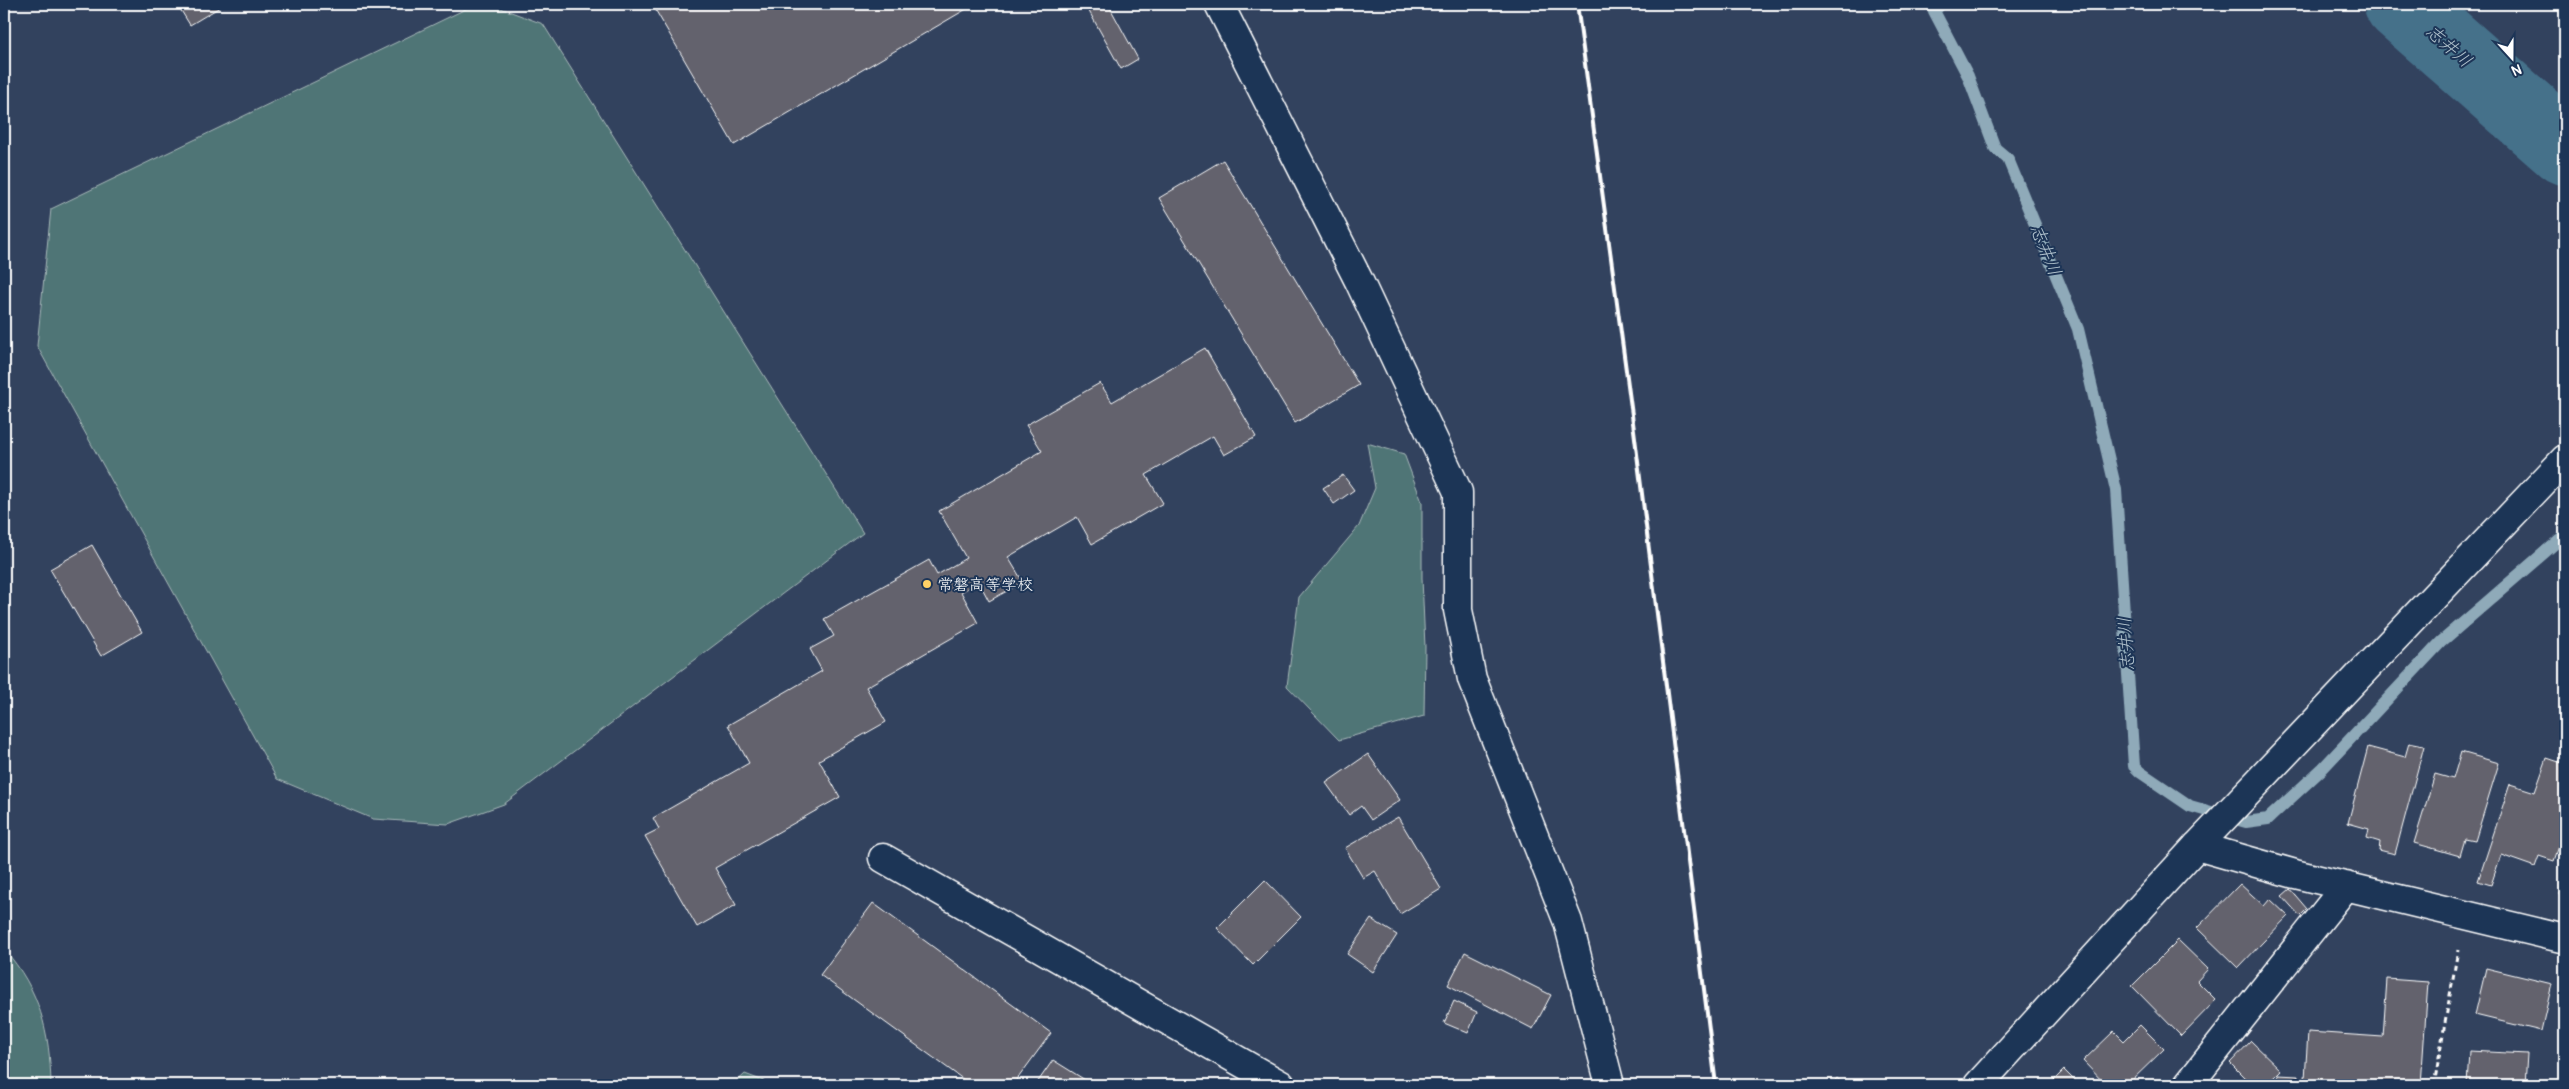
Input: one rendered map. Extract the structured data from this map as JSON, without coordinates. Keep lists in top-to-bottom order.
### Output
{
  "water": ["志井川"],
  "places": ["常磐高等学校"],
  "north": "bottom"
}
